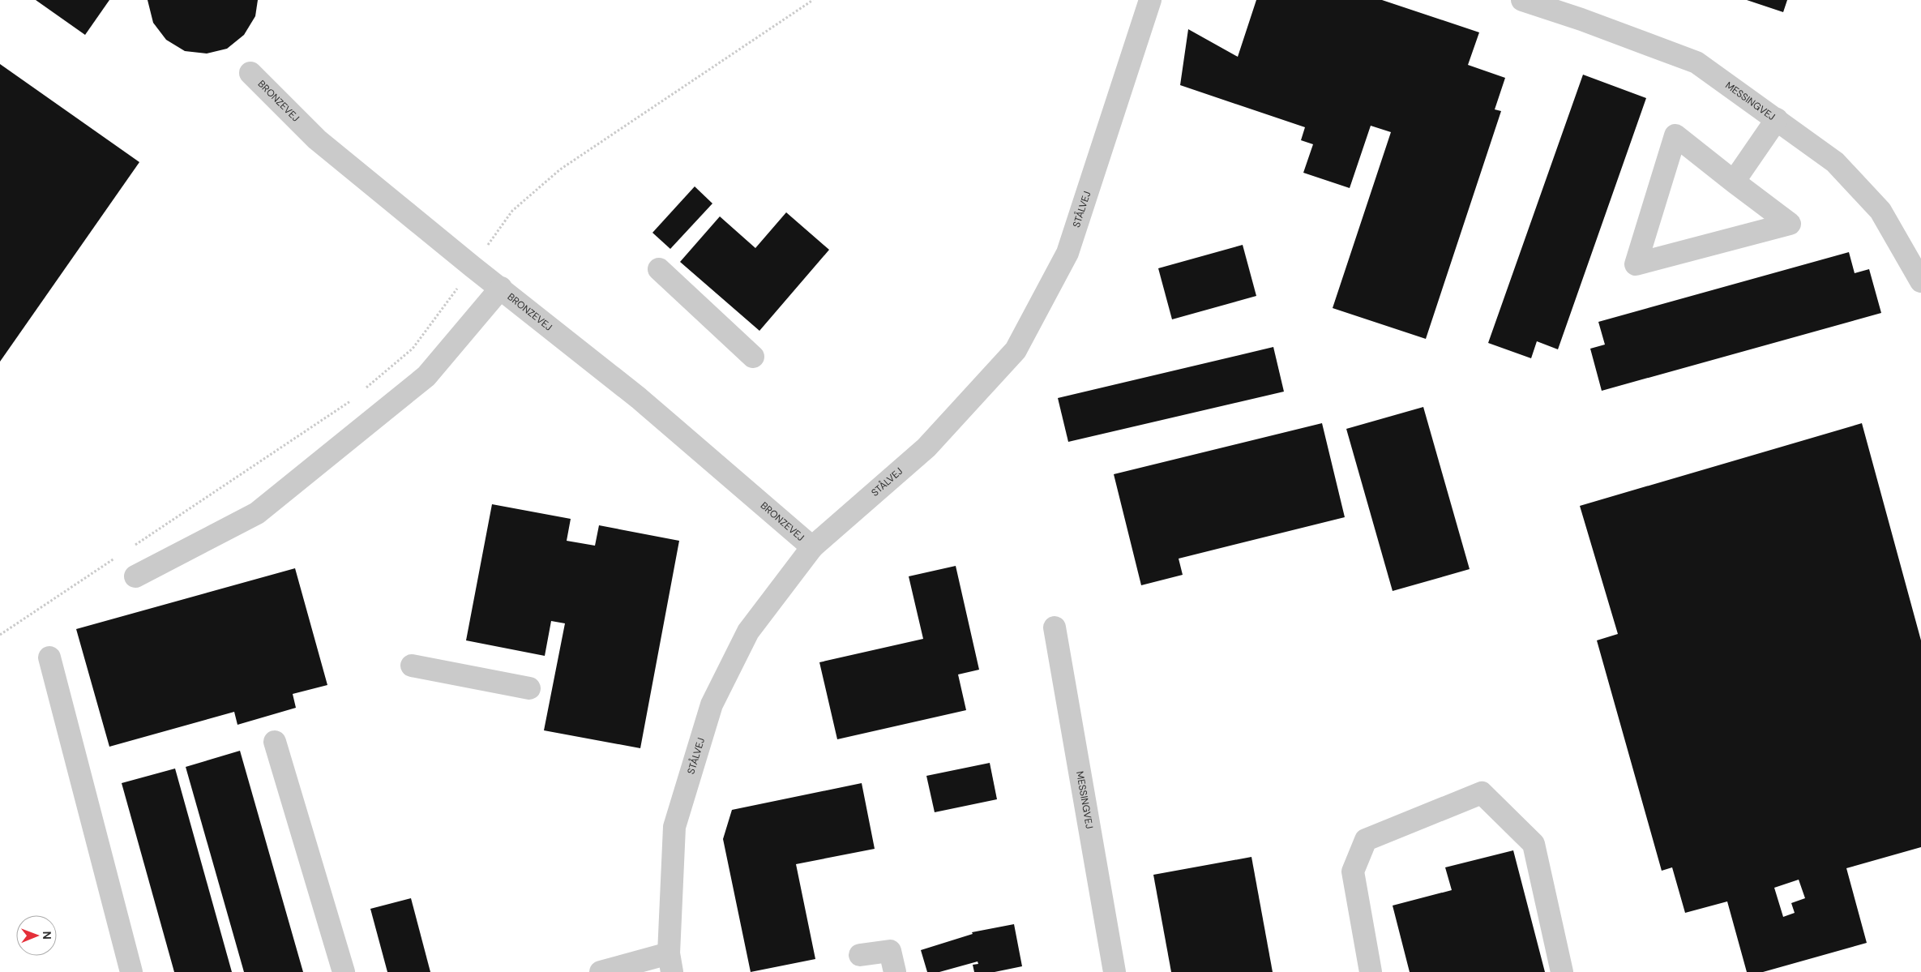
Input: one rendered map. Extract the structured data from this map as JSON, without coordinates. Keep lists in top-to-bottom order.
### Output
{
  "streets": {
    "street": ["BRONZEVEJ", "MESSINGVEJ", "STÅLVEJ"]
  },
  "crossings": [
    ["BRONZEVEJ", "STÅLVEJ"]
  ],
  "north": "right"
}
